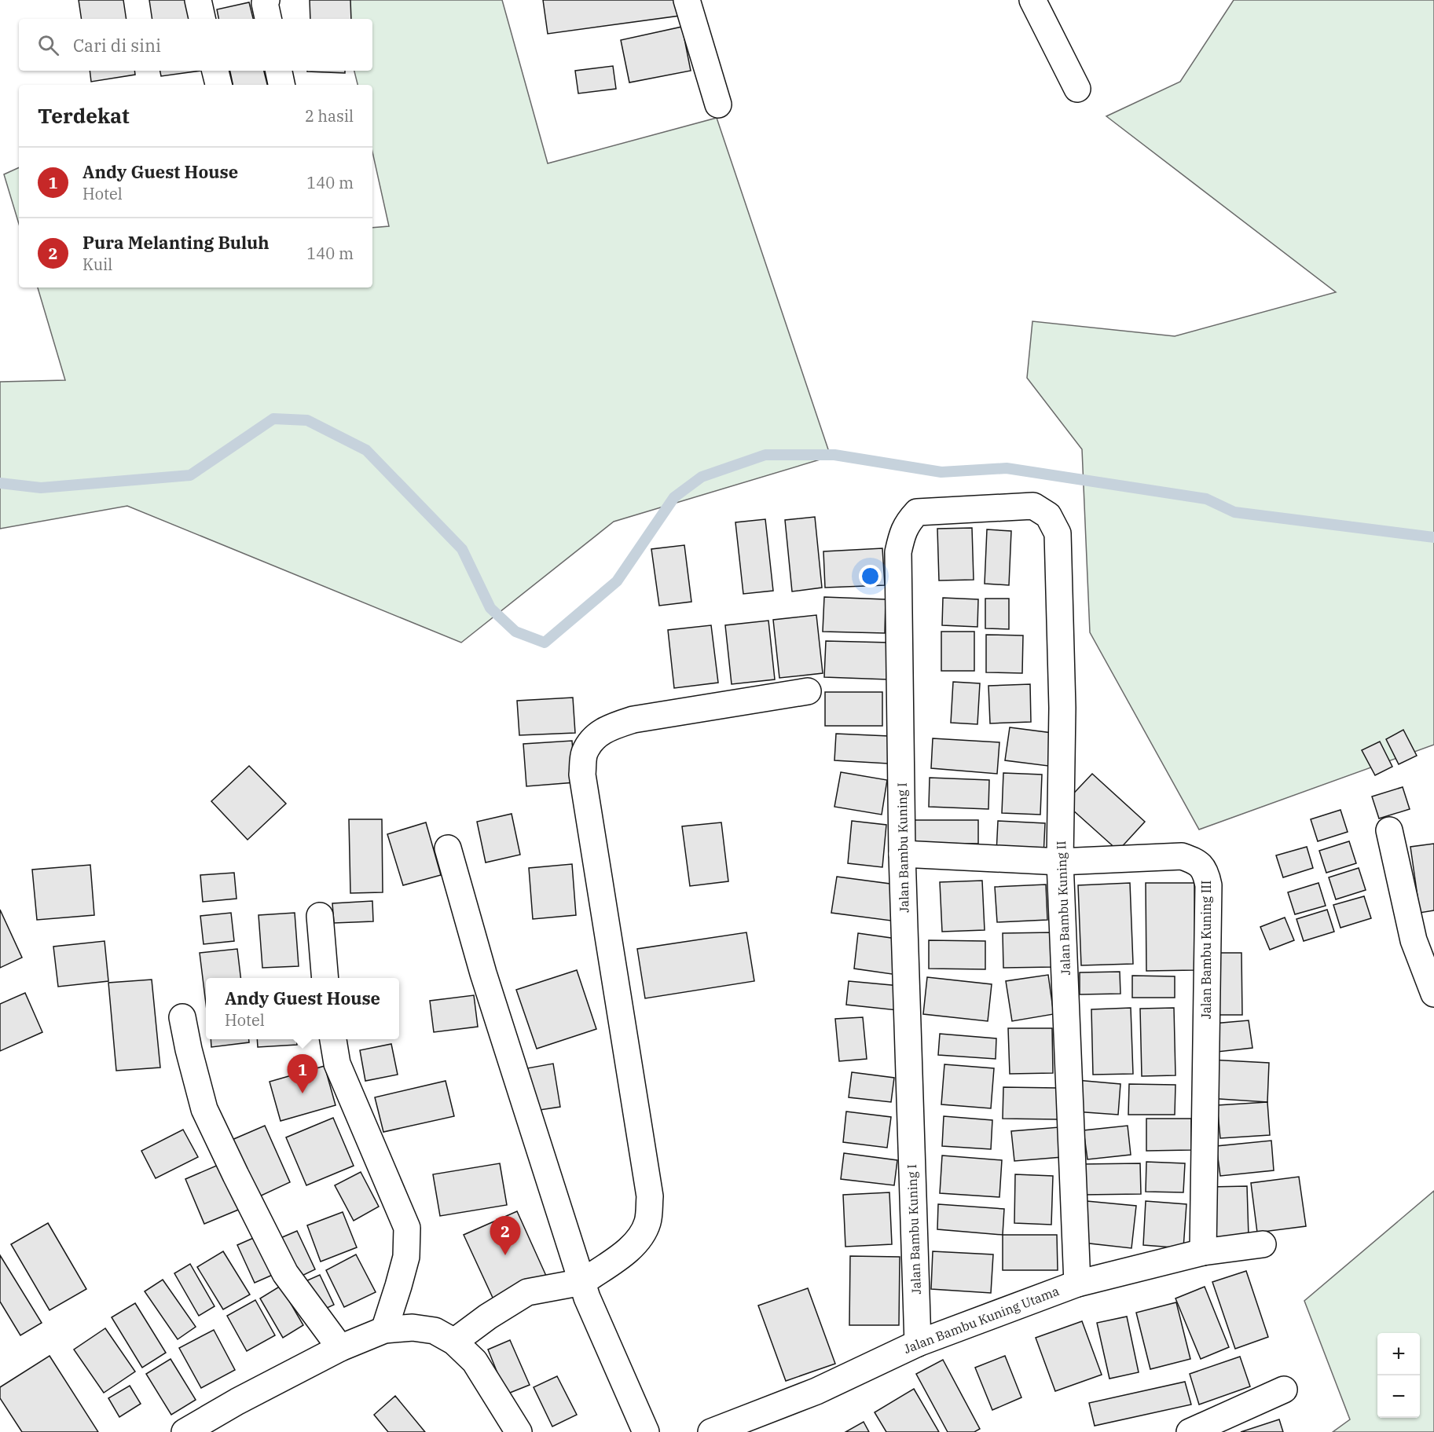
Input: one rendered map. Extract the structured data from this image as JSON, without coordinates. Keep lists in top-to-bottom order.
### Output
{
  "streets": {
    "street": [
      "Jalan Bambu Kuning I",
      "Jalan Bambu Kuning II",
      "Jalan Bambu Kuning III",
      "Jalan Bambu Kuning Utama"
    ]
  },
  "crossings": [
    ["Jalan Bambu Kuning I", "Jalan Bambu Kuning II"],
    ["Jalan Bambu Kuning I", "Jalan Bambu Kuning III"],
    ["Jalan Bambu Kuning I", "Jalan Bambu Kuning Utama"],
    ["Jalan Bambu Kuning II", "Jalan Bambu Kuning III"],
    ["Jalan Bambu Kuning II", "Jalan Bambu Kuning Utama"],
    ["Jalan Bambu Kuning III", "Jalan Bambu Kuning Utama"]
  ],
  "page": {
    "search": "Cari di sini",
    "heading": ["Terdekat", "2 hasil"],
    "list": [
      {
        "mark": "1",
        "name": "Andy Guest House",
        "note": "Hotel",
        "value": "140 m"
      },
      {
        "mark": "2",
        "name": "Pura Melanting Buluh",
        "note": "Kuil",
        "value": "140 m"
      }
    ],
    "popup": ["Andy Guest House", "Hotel"],
    "pins": ["1", "2"],
    "map_buttons": ["+", "−"]
  }
}
